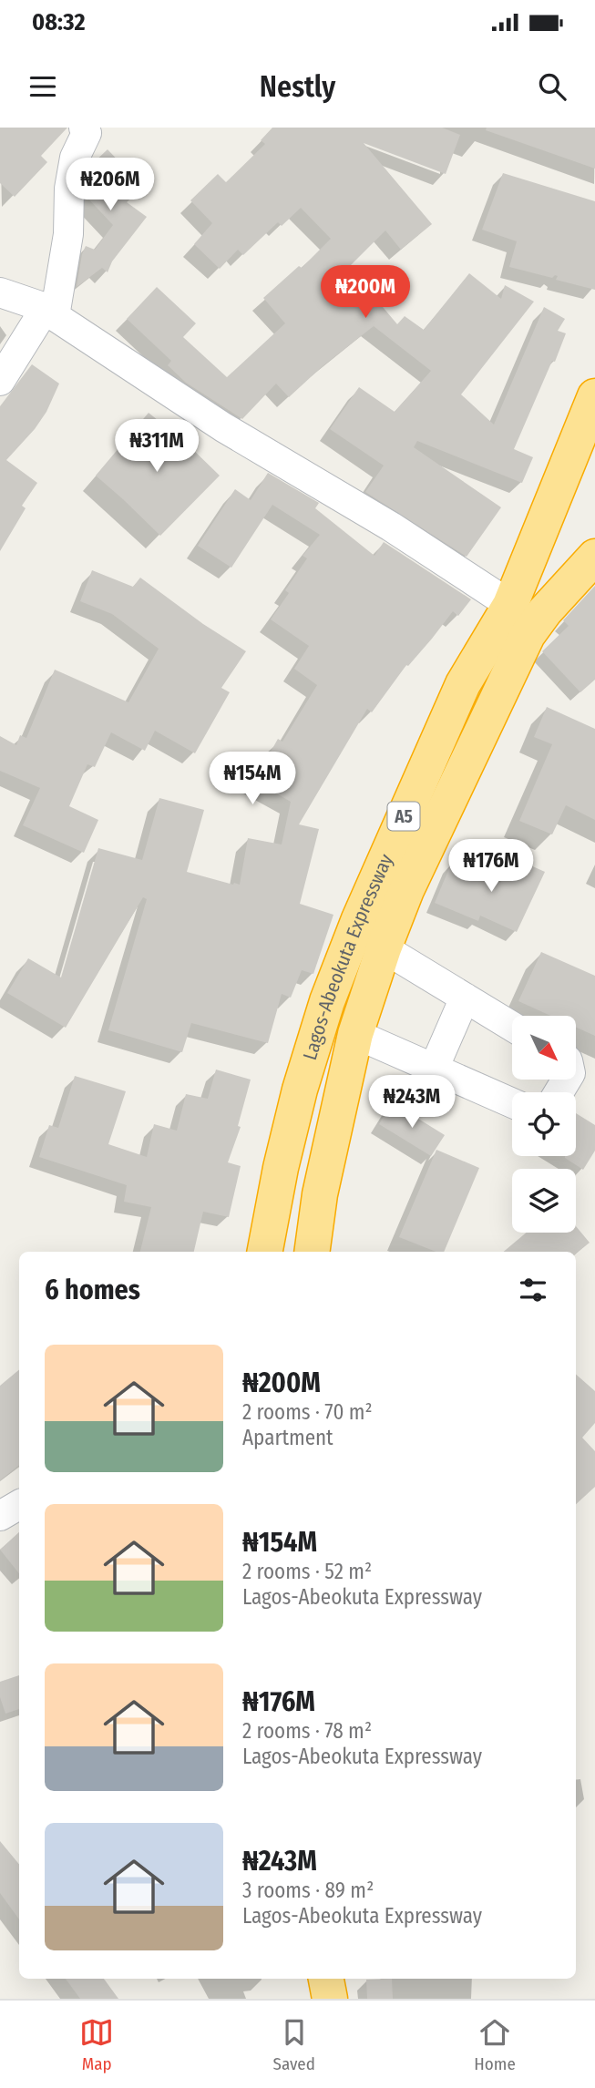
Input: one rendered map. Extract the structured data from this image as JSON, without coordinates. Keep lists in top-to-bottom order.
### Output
{
  "streets": {
    "highway": ["A5", "Lagos-Abeokuta Expressway"]
  },
  "north": "bottom right",
  "page": {
    "status": "08:32",
    "header": "Nestly",
    "price": [
      "₦206M",
      "₦200M",
      "₦311M",
      "₦154M",
      "₦176M",
      "₦243M"
    ],
    "heading": "6 homes",
    "list": [
      {
        "name": "₦200M",
        "note": "2 rooms · 70 m² · Apartment"
      },
      {
        "name": "₦154M",
        "note": "2 rooms · 52 m² · Lagos-Abeokuta Expressway"
      },
      {
        "name": "₦176M",
        "note": "2 rooms · 78 m² · Lagos-Abeokuta Expressway"
      },
      {
        "name": "₦243M",
        "note": "3 rooms · 89 m² · Lagos-Abeokuta Expressway"
      }
    ],
    "tabs": ["Map", "Saved", "Home"]
  }
}
